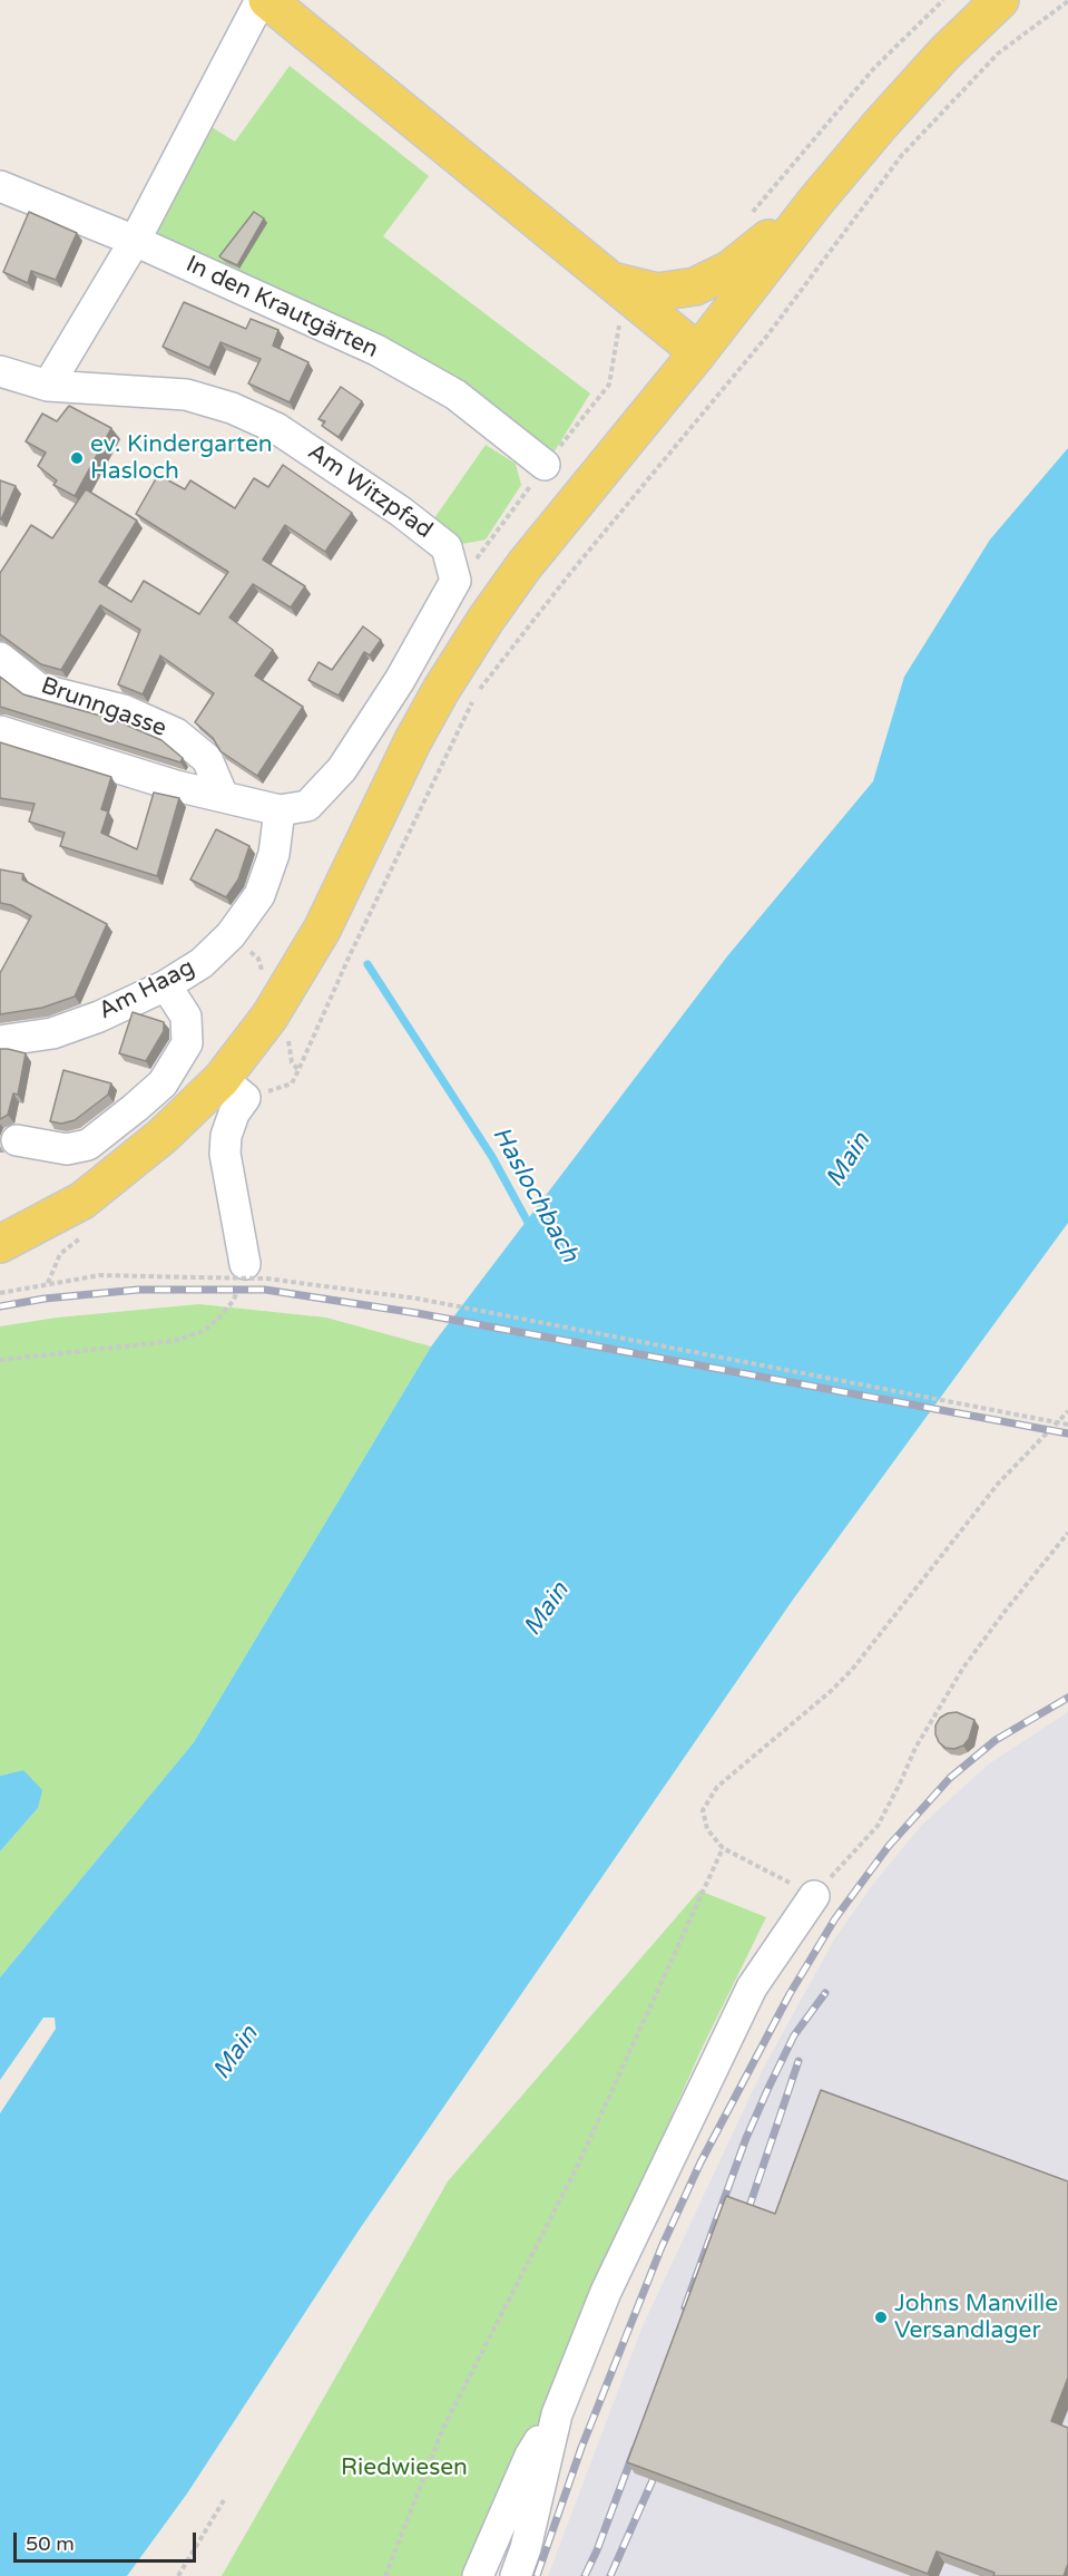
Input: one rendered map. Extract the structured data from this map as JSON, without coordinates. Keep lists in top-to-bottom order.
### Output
{
  "streets": {
    "street": [
      "In den Krautgärten",
      "Am Witzpfad",
      "Brunngasse",
      "Am Haag"
    ]
  },
  "crossings": [
    ["Am Witzpfad", "Am Haag"]
  ],
  "water": ["Main", "Haslochbach"],
  "parks": ["Riedwiesen"],
  "places": ["ev. Kindergarten Hasloch", "Johns Manville Versandlager"],
  "scale_bar": "50 m"
}
